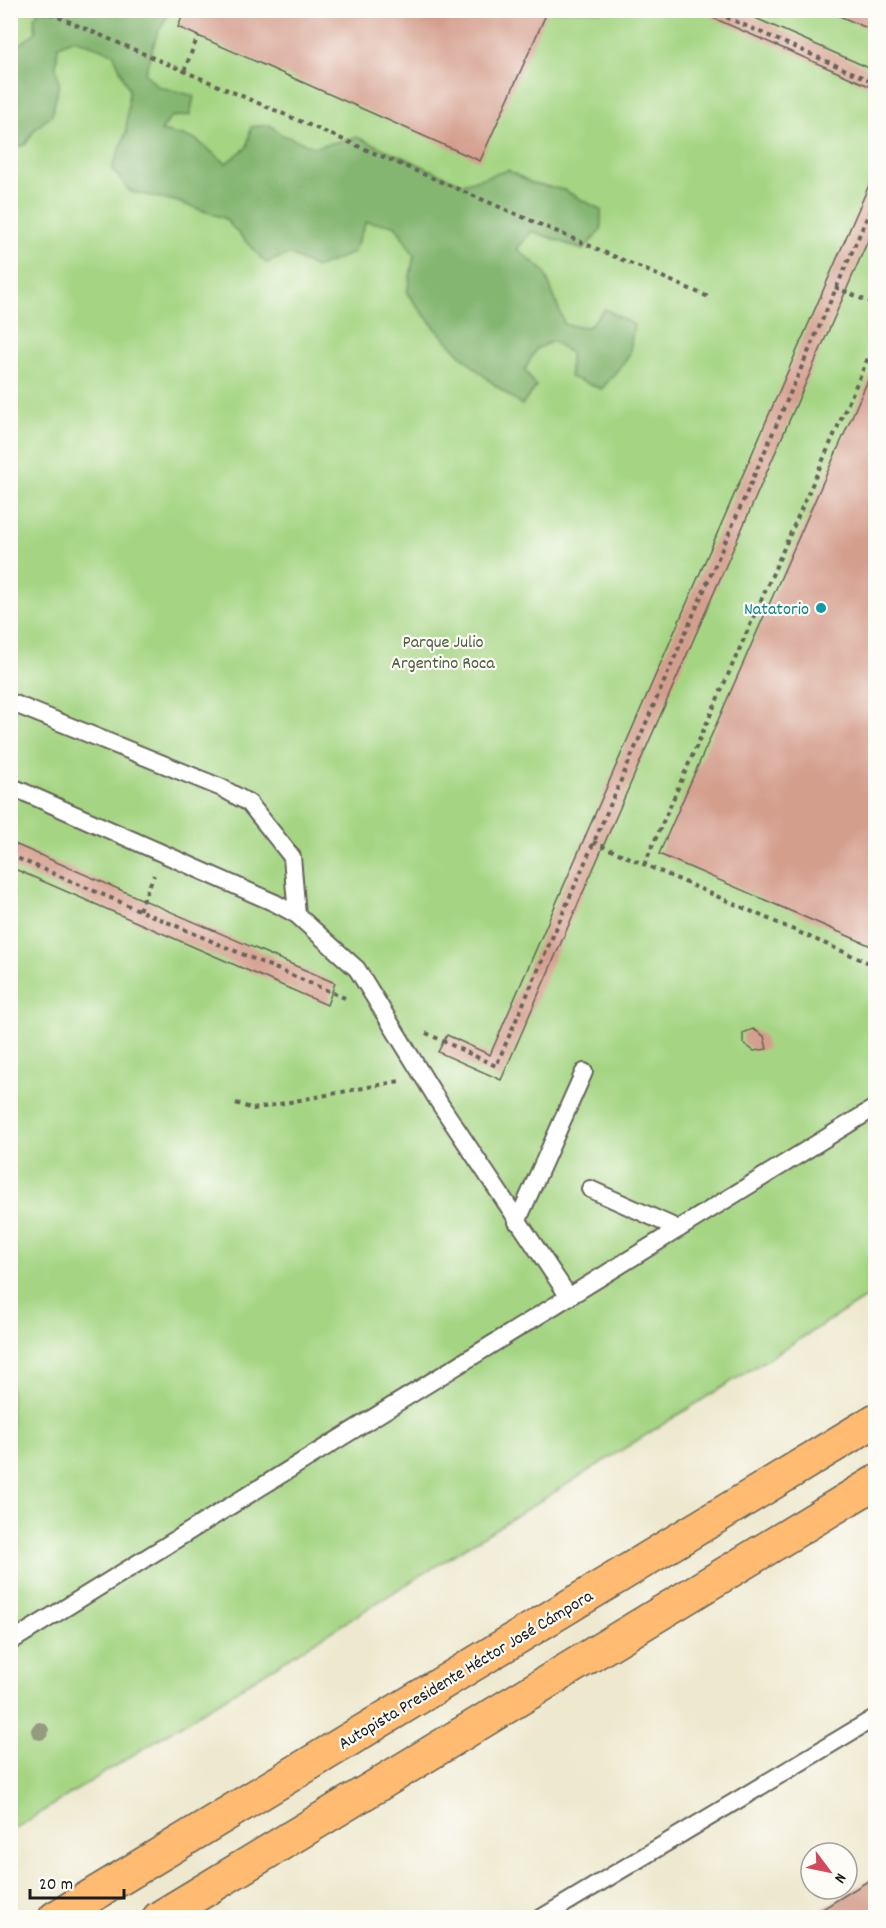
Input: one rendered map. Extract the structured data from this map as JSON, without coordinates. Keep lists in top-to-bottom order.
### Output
{
  "streets": {
    "highway": ["Autopista Presidente Héctor José Cámpora"]
  },
  "parks": ["Parque Julio Argentino Roca"],
  "places": ["Natatorio"],
  "scale_bar": "20 m",
  "north": "bottom right"
}
